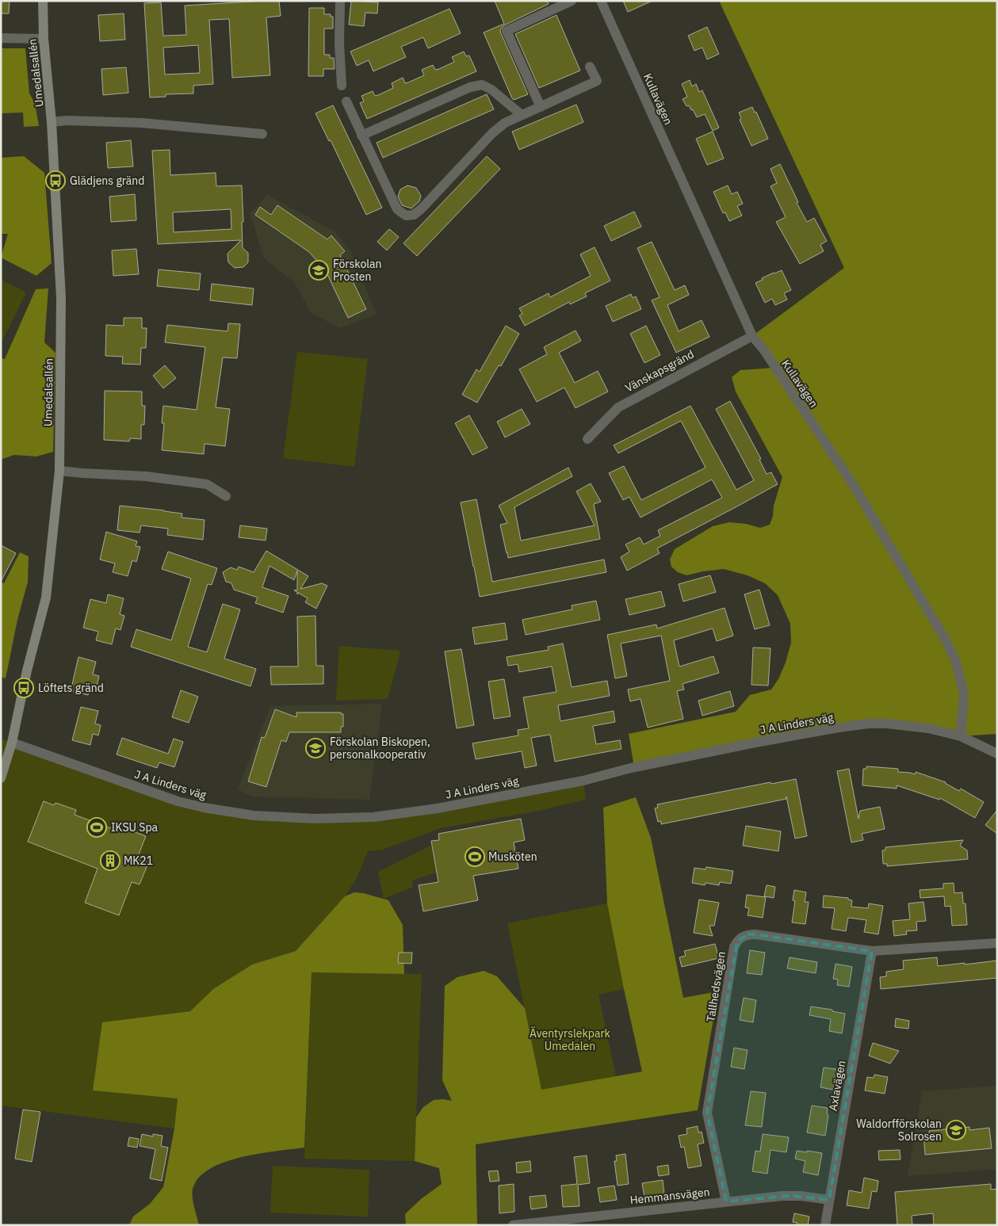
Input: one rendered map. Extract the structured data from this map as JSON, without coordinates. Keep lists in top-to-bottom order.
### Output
{
  "streets": {
    "street": [
      "Umedalsallén",
      "Kullavägen",
      "Vänskapsgränd",
      "J A Linders väg",
      "Tallhedsvägen",
      "Axlavägen",
      "Hemmansvägen"
    ]
  },
  "crossings": [
    ["Umedalsallén", "J A Linders väg"],
    ["Kullavägen", "Vänskapsgränd"],
    ["Kullavägen", "J A Linders väg"],
    ["Tallhedsvägen", "Axlavägen"],
    ["Tallhedsvägen", "Hemmansvägen"],
    ["Axlavägen", "Hemmansvägen"]
  ],
  "parks": ["Äventyrslekpark Umedalen"],
  "places": {
    "bus stop": ["Glädjens gränd", "Löftets gränd"],
    "school or university": ["Förskolan Prosten", "Förskolan Biskopen, personalkooperativ", "Waldorfförskolan Solrosen"],
    "sports": ["IKSU Spa", "Musköten"],
    "building": ["MK21"]
  }
}
